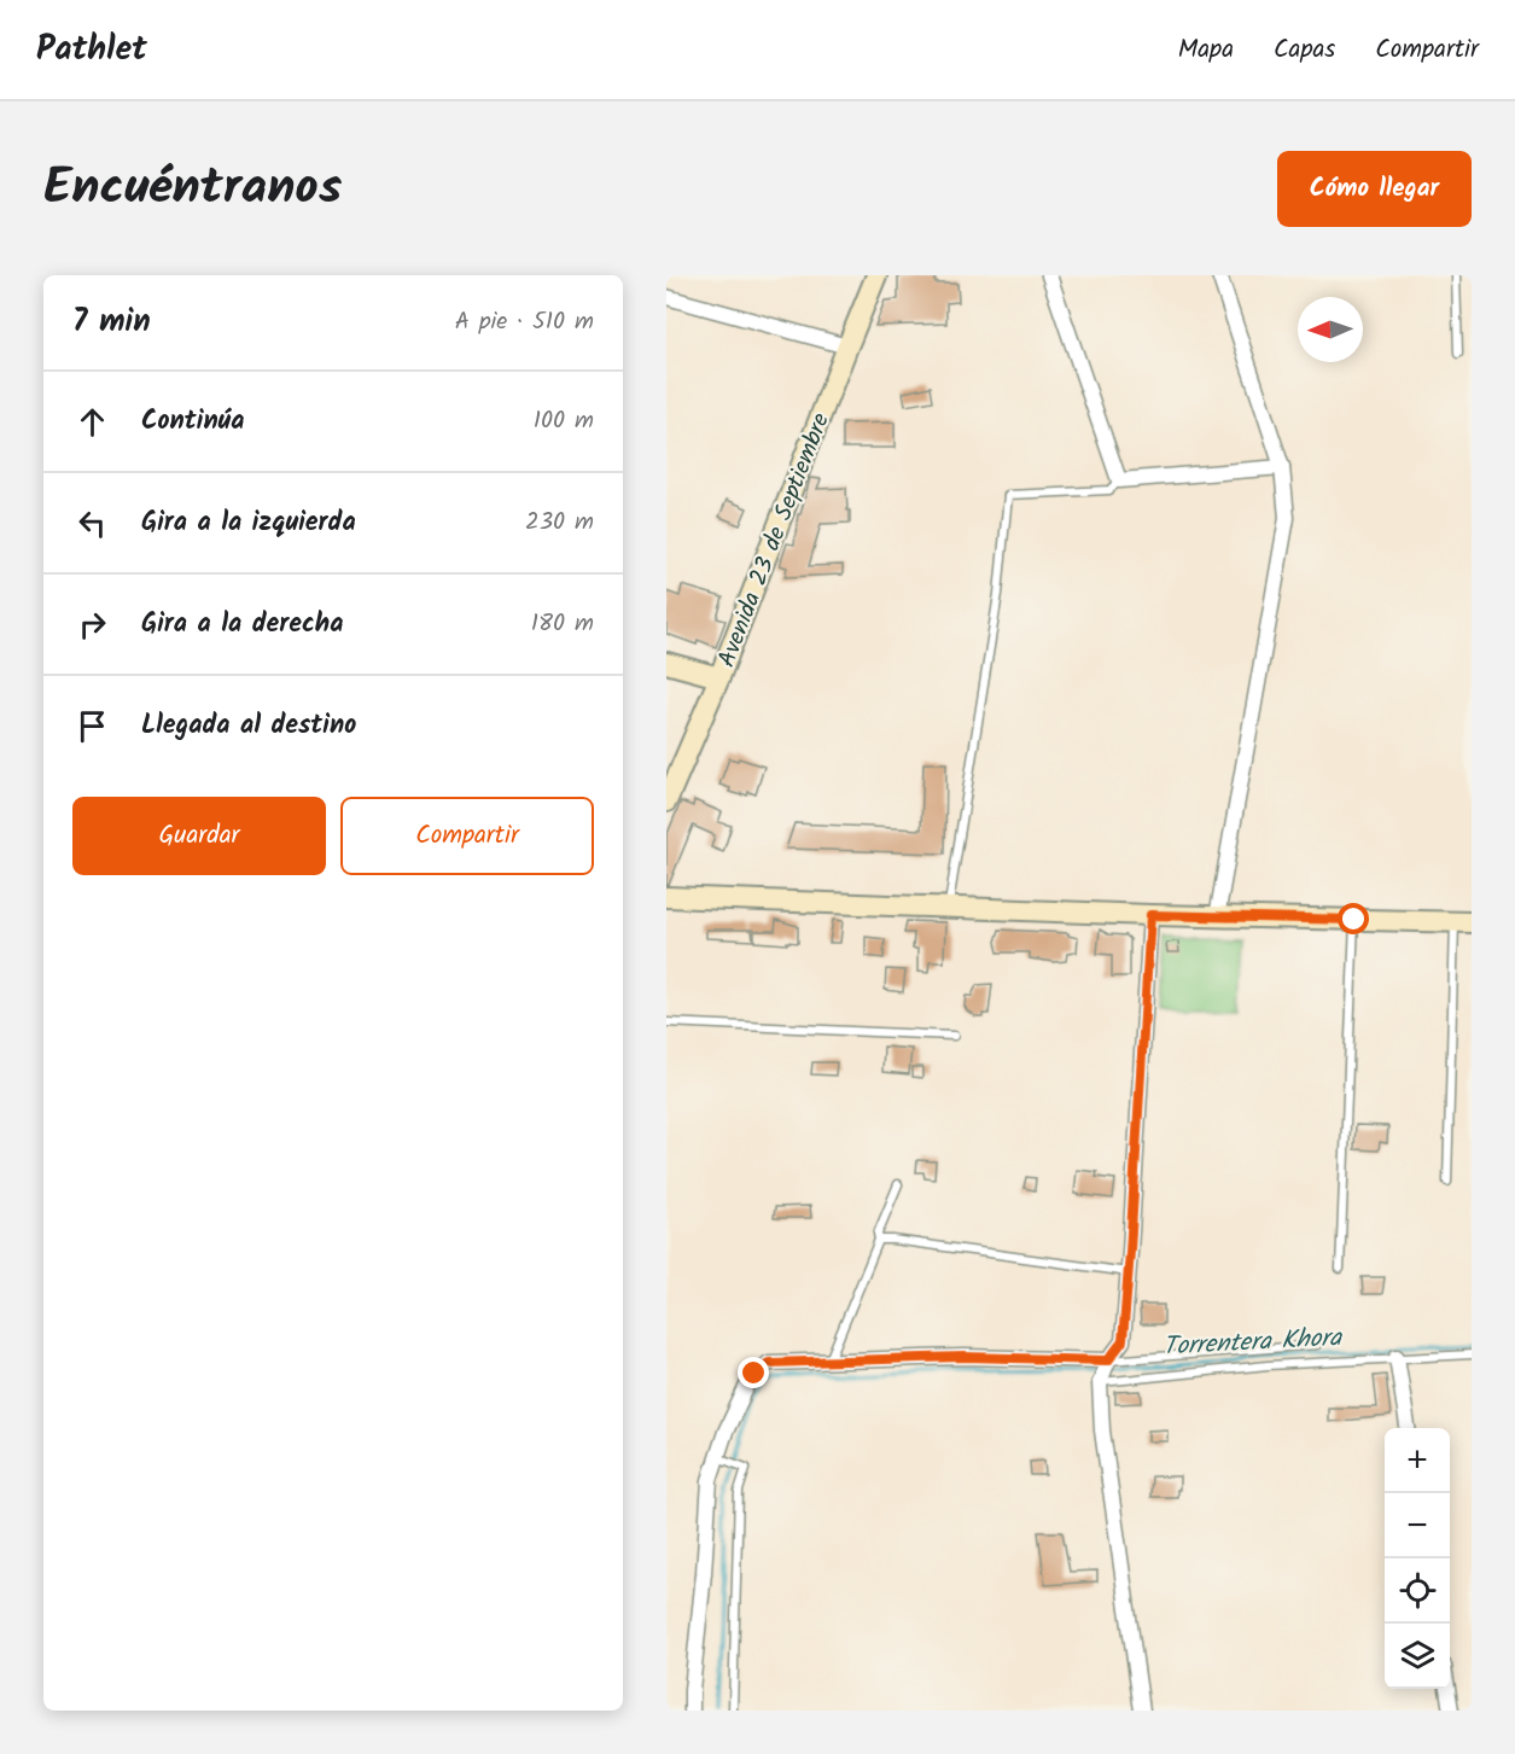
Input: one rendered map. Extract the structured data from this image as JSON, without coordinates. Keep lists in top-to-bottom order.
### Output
{
  "streets": {
    "street": ["Avenida 23 de Septiembre"]
  },
  "water": ["Torrentera Khora"],
  "north": "left",
  "page": {
    "header": "Pathlet",
    "nav": ["Mapa", "Capas", "Compartir"],
    "title": "Encuéntranos",
    "buttons": [
      "Cómo llegar",
      ["Guardar", "Compartir"]
    ],
    "heading": ["7 min", "A pie · 510 m"],
    "list": [
      ["Continúa", "100 m"],
      ["Gira a la izquierda", "230 m"],
      ["Gira a la derecha", "180 m"],
      "Llegada al destino"
    ],
    "map_buttons": ["+", "−"]
  }
}
